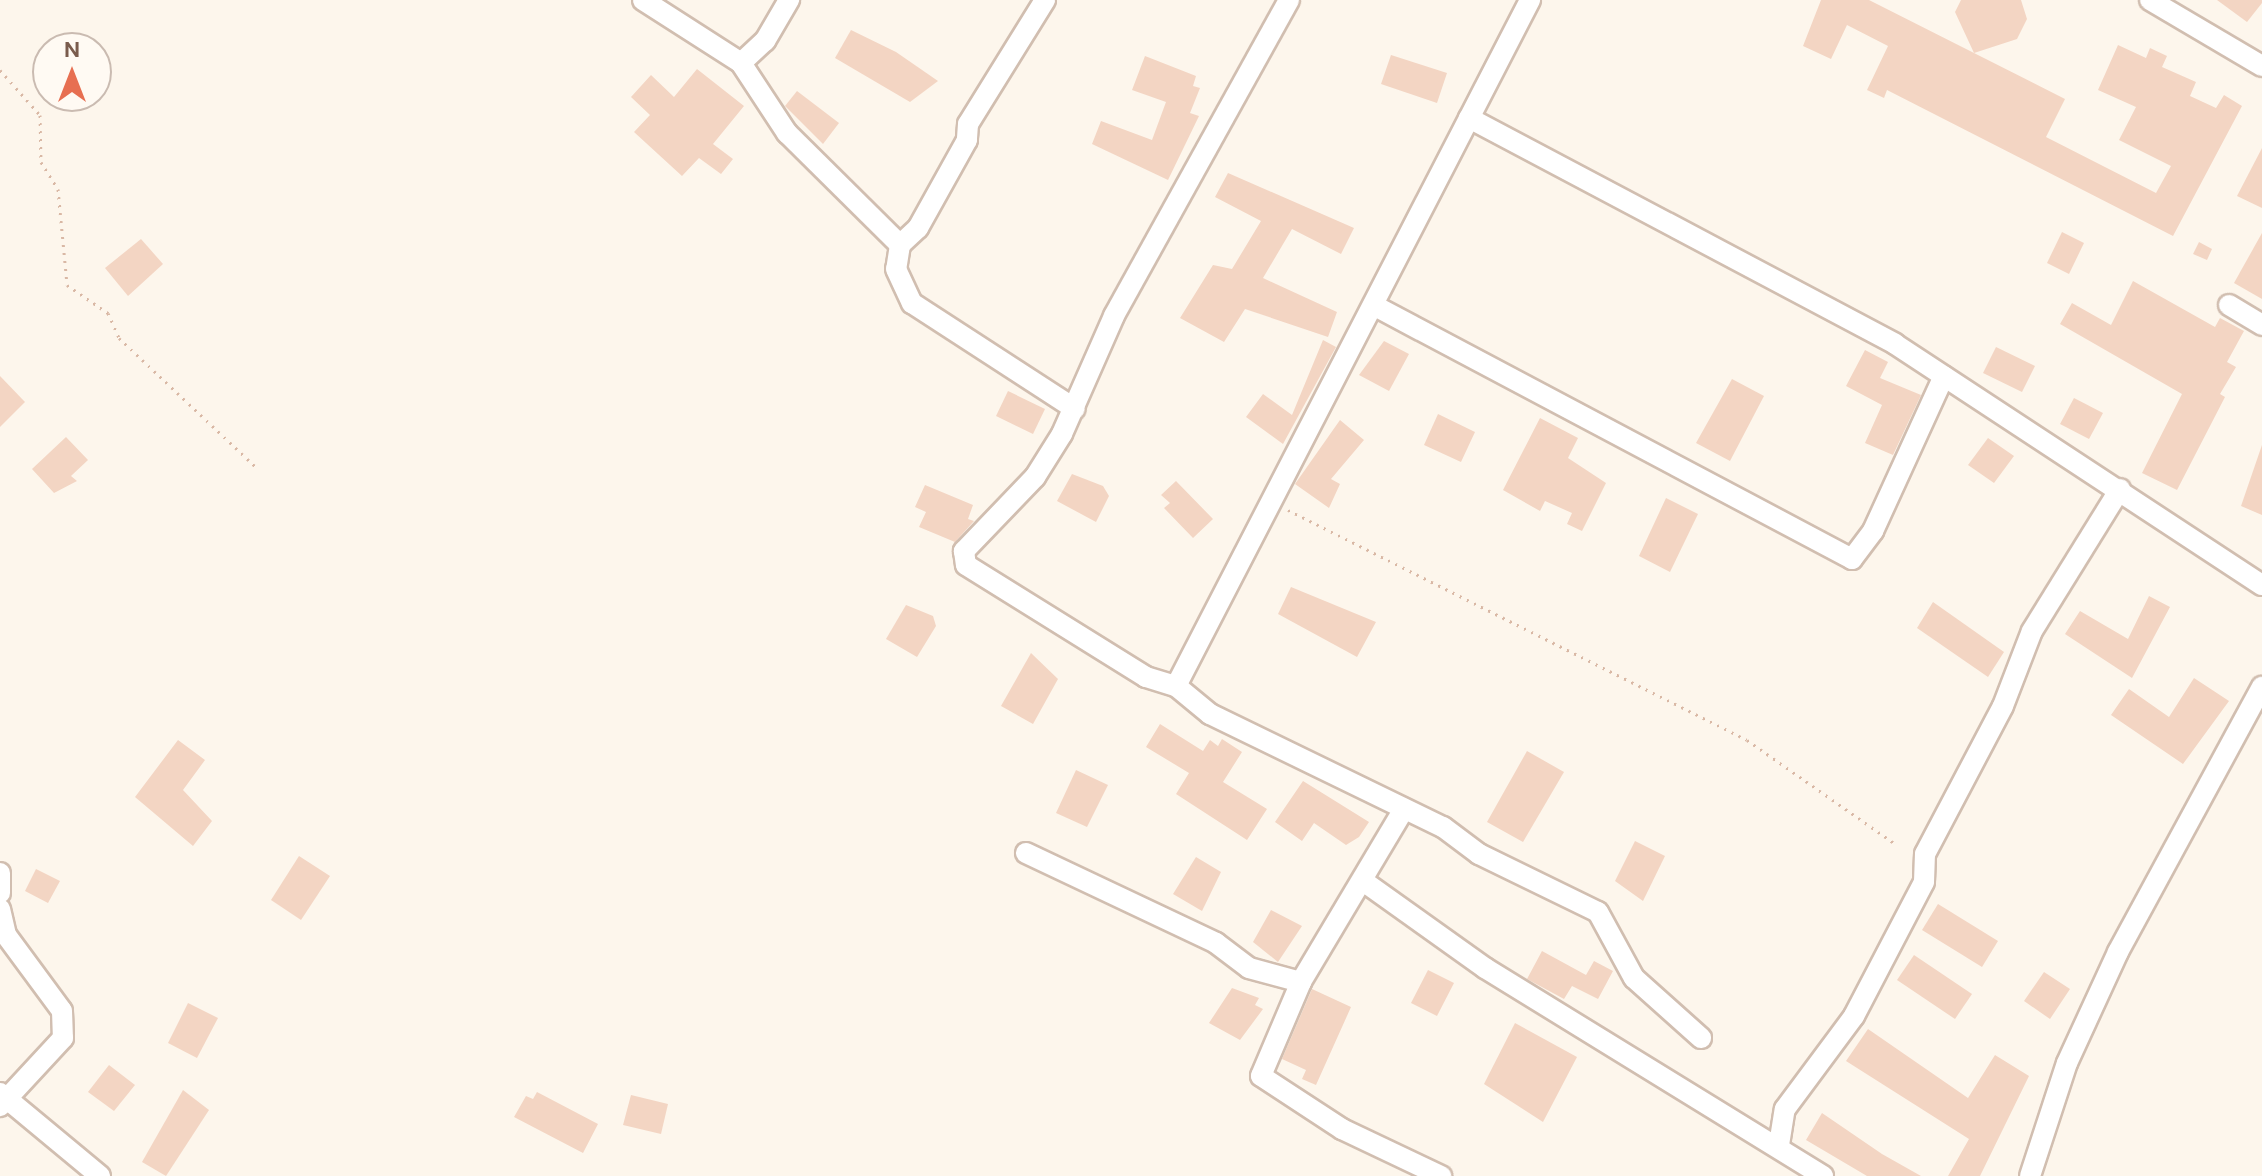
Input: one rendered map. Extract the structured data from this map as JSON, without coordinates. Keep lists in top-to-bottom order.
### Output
{
  "north": "top"
}
